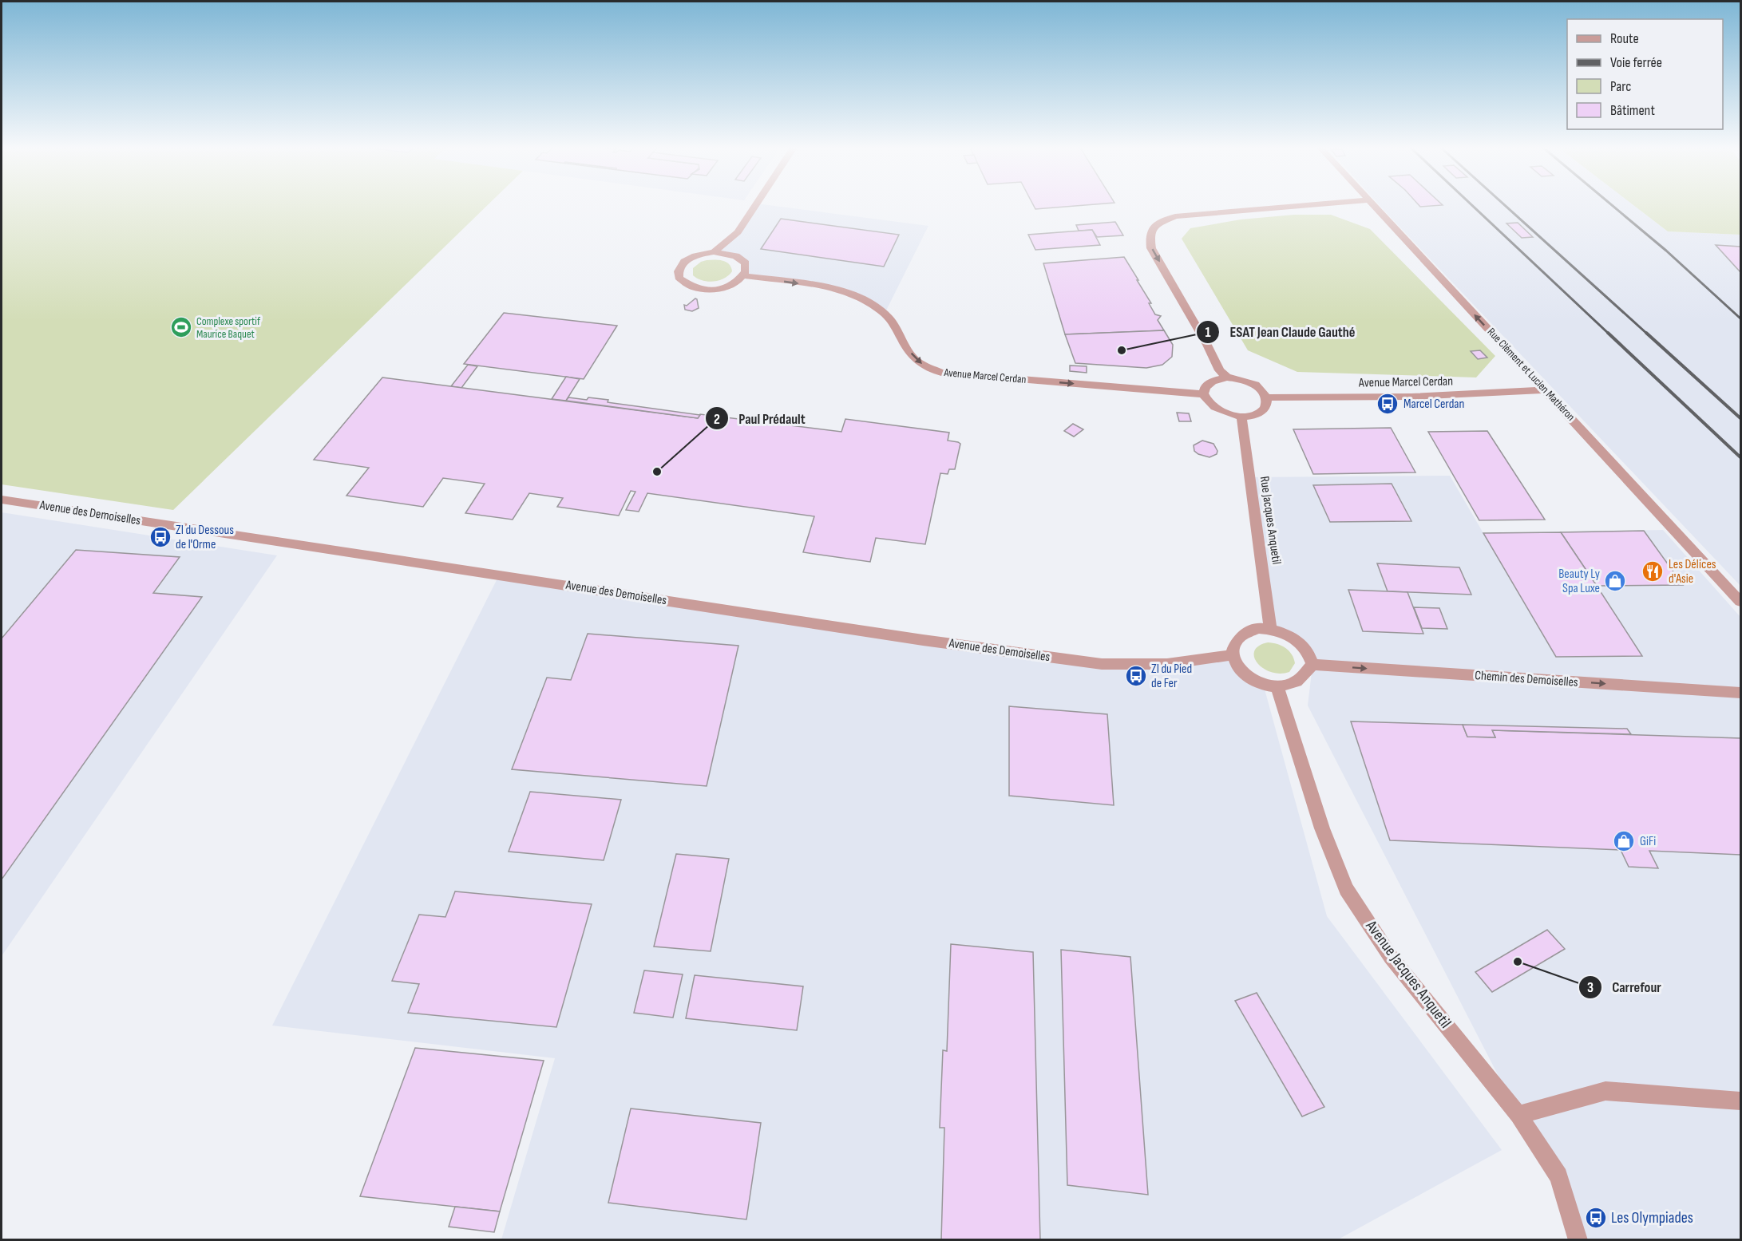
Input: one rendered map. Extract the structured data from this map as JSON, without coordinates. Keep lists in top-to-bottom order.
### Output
{
  "streets": {
    "street": [
      "Rue Clément et Lucien Mathéron",
      "Avenue Marcel Cerdan",
      "Avenue des Demoiselles",
      "Rue Jacques Anquetil",
      "Chemin des Demoiselles",
      "Avenue Jacques Anquetil"
    ]
  },
  "crossings": [
    ["Rue Clément et Lucien Mathéron", "Avenue Marcel Cerdan"],
    ["Avenue Marcel Cerdan", "Rue Jacques Anquetil"],
    ["Avenue des Demoiselles", "Rue Jacques Anquetil"],
    ["Avenue des Demoiselles", "Chemin des Demoiselles"],
    ["Avenue des Demoiselles", "Avenue Jacques Anquetil"],
    ["Rue Jacques Anquetil", "Chemin des Demoiselles"],
    ["Rue Jacques Anquetil", "Avenue Jacques Anquetil"],
    ["Chemin des Demoiselles", "Avenue Jacques Anquetil"]
  ],
  "one_way": ["Rue Clément et Lucien Mathéron", "Avenue Marcel Cerdan", "Chemin des Demoiselles"],
  "places": {
    "sports": ["Complexe sportif Maurice Baquet"],
    "other": ["ESAT Jean Claude Gauthé", "Paul Prédault", "Carrefour"],
    "bus stop": [
      "Marcel Cerdan",
      "ZI du Dessous de l'Orme",
      "ZI du Pied de Fer",
      "Les Olympiades"
    ],
    "restaurant": ["Les Délices d'Asie"],
    "shop": ["Beauty Ly Spa Luxe", "GiFi"]
  },
  "legend": [
    "Route",
    "Voie ferrée",
    "Parc",
    "Bâtiment"
  ]
}
